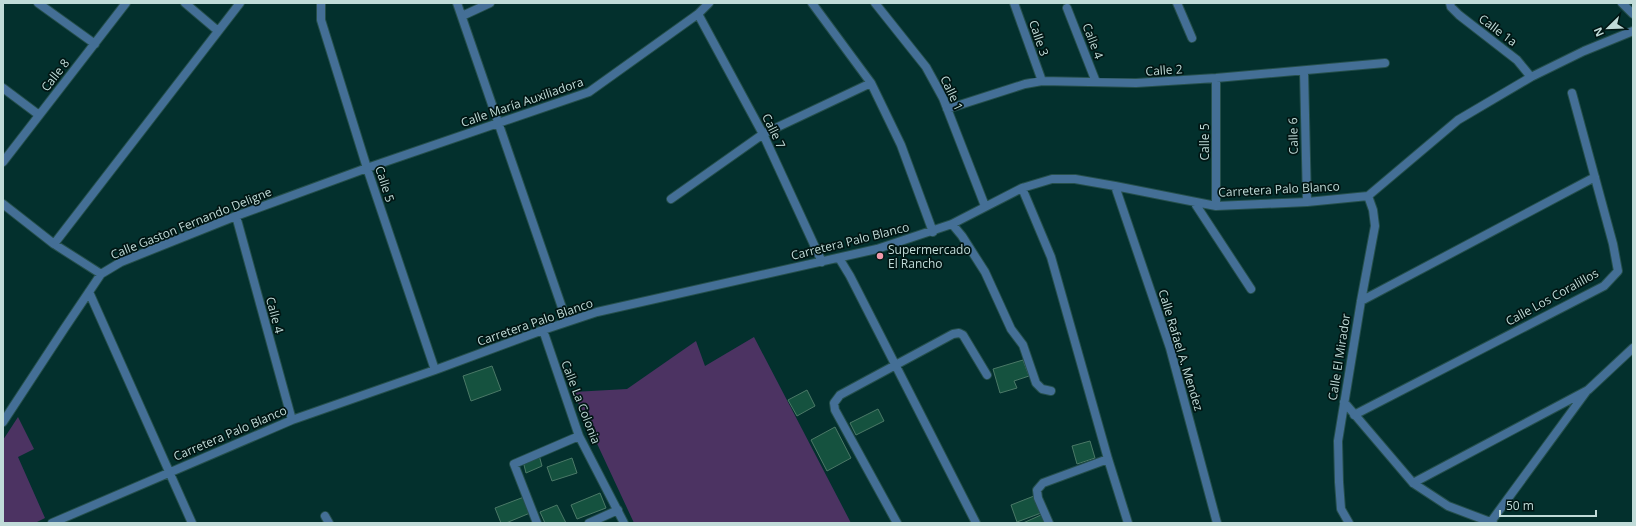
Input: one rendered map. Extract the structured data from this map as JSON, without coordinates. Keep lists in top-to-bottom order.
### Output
{
  "streets": {
    "street": [
      "Calle 1a",
      "Calle 3",
      "Calle 4",
      "Calle 2",
      "Calle 8",
      "Calle 1",
      "Calle María Auxiliadora",
      "Calle 7",
      "Calle 6",
      "Calle 5",
      "Carretera Palo Blanco",
      "Calle Gaston Fernando Deligne",
      "Calle Los Coralillos",
      "Calle Rafael A. Mendez",
      "Calle El Mirador",
      "Calle La Colonia"
    ]
  },
  "crossings": [
    ["Calle 3", "Calle 2"],
    ["Calle 4", "Calle 2"],
    ["Calle 4", "Carretera Palo Blanco"],
    ["Calle 4", "Calle Gaston Fernando Deligne"],
    ["Calle 2", "Calle 1"],
    ["Calle 2", "Calle 6"],
    ["Calle 2", "Calle 5"],
    ["Calle 1", "Carretera Palo Blanco"],
    ["Calle María Auxiliadora", "Calle 7"],
    ["Calle María Auxiliadora", "Calle 5"],
    ["Calle María Auxiliadora", "Calle Gaston Fernando Deligne"],
    ["Calle 7", "Carretera Palo Blanco"],
    ["Calle 6", "Carretera Palo Blanco"],
    ["Calle 5", "Carretera Palo Blanco"],
    ["Calle 5", "Calle Gaston Fernando Deligne"],
    ["Carretera Palo Blanco", "Calle Rafael A. Mendez"],
    ["Carretera Palo Blanco", "Calle El Mirador"],
    ["Carretera Palo Blanco", "Calle La Colonia"]
  ],
  "places": ["Supermercado El Rancho"],
  "scale_bar": "50 m",
  "north": "bottom left"
}
